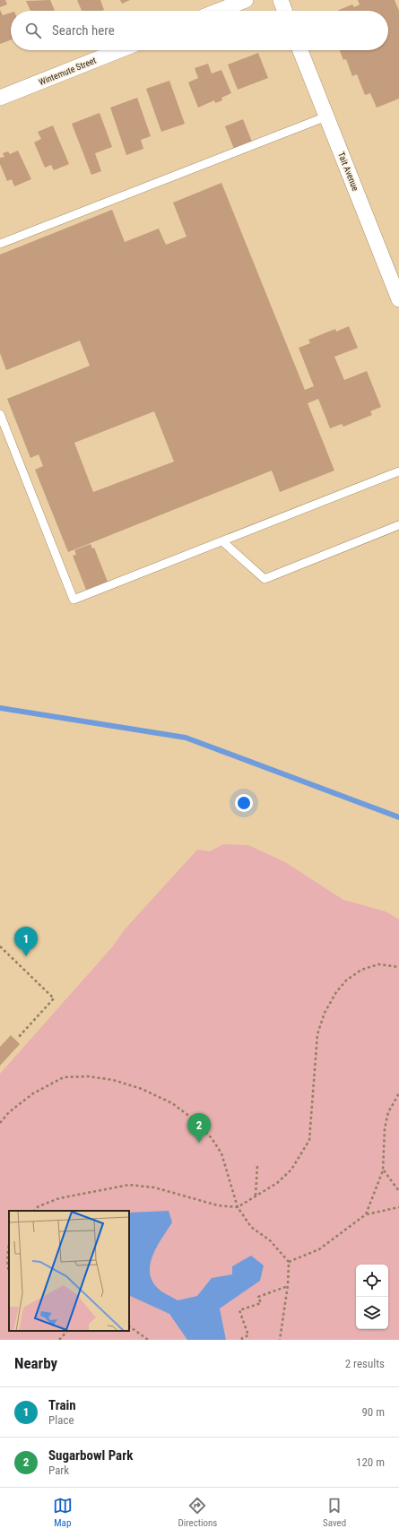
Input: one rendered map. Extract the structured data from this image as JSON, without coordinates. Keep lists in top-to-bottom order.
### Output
{
  "streets": {
    "street": ["Wintemute Street", "Tait Avenue"]
  },
  "page": {
    "search": "Search here",
    "pins": ["1", "2"],
    "heading": ["Nearby", "2 results"],
    "list": [
      {
        "mark": "1",
        "name": "Train",
        "note": "Place",
        "value": "90 m"
      },
      {
        "mark": "2",
        "name": "Sugarbowl Park",
        "note": "Park",
        "value": "120 m"
      }
    ],
    "nav": ["Map", "Directions", "Saved"]
  }
}
